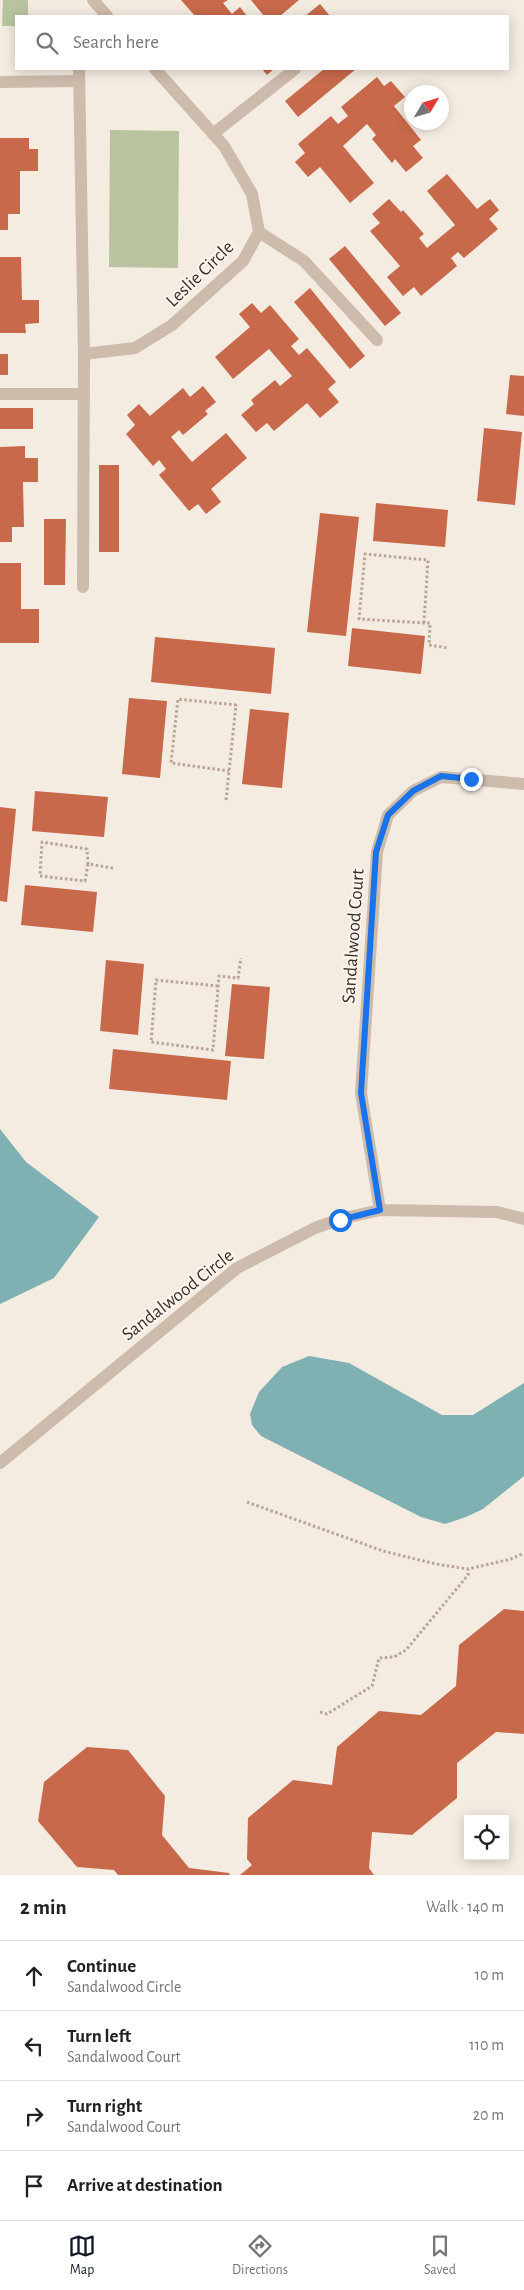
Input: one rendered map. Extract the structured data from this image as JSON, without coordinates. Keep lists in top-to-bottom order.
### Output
{
  "streets": {
    "street": ["Leslie Circle", "Sandalwood Court", "Sandalwood Circle"]
  },
  "crossings": [
    ["Sandalwood Court", "Sandalwood Circle"]
  ],
  "north": "top right",
  "page": {
    "search": "Search here",
    "heading": ["2 min", "Walk · 140 m"],
    "list": [
      ["Continue", "Sandalwood Circle", "10 m"],
      ["Turn left", "Sandalwood Court", "110 m"],
      ["Turn right", "Sandalwood Court", "20 m"],
      "Arrive at destination"
    ],
    "nav": ["Map", "Directions", "Saved"]
  }
}
